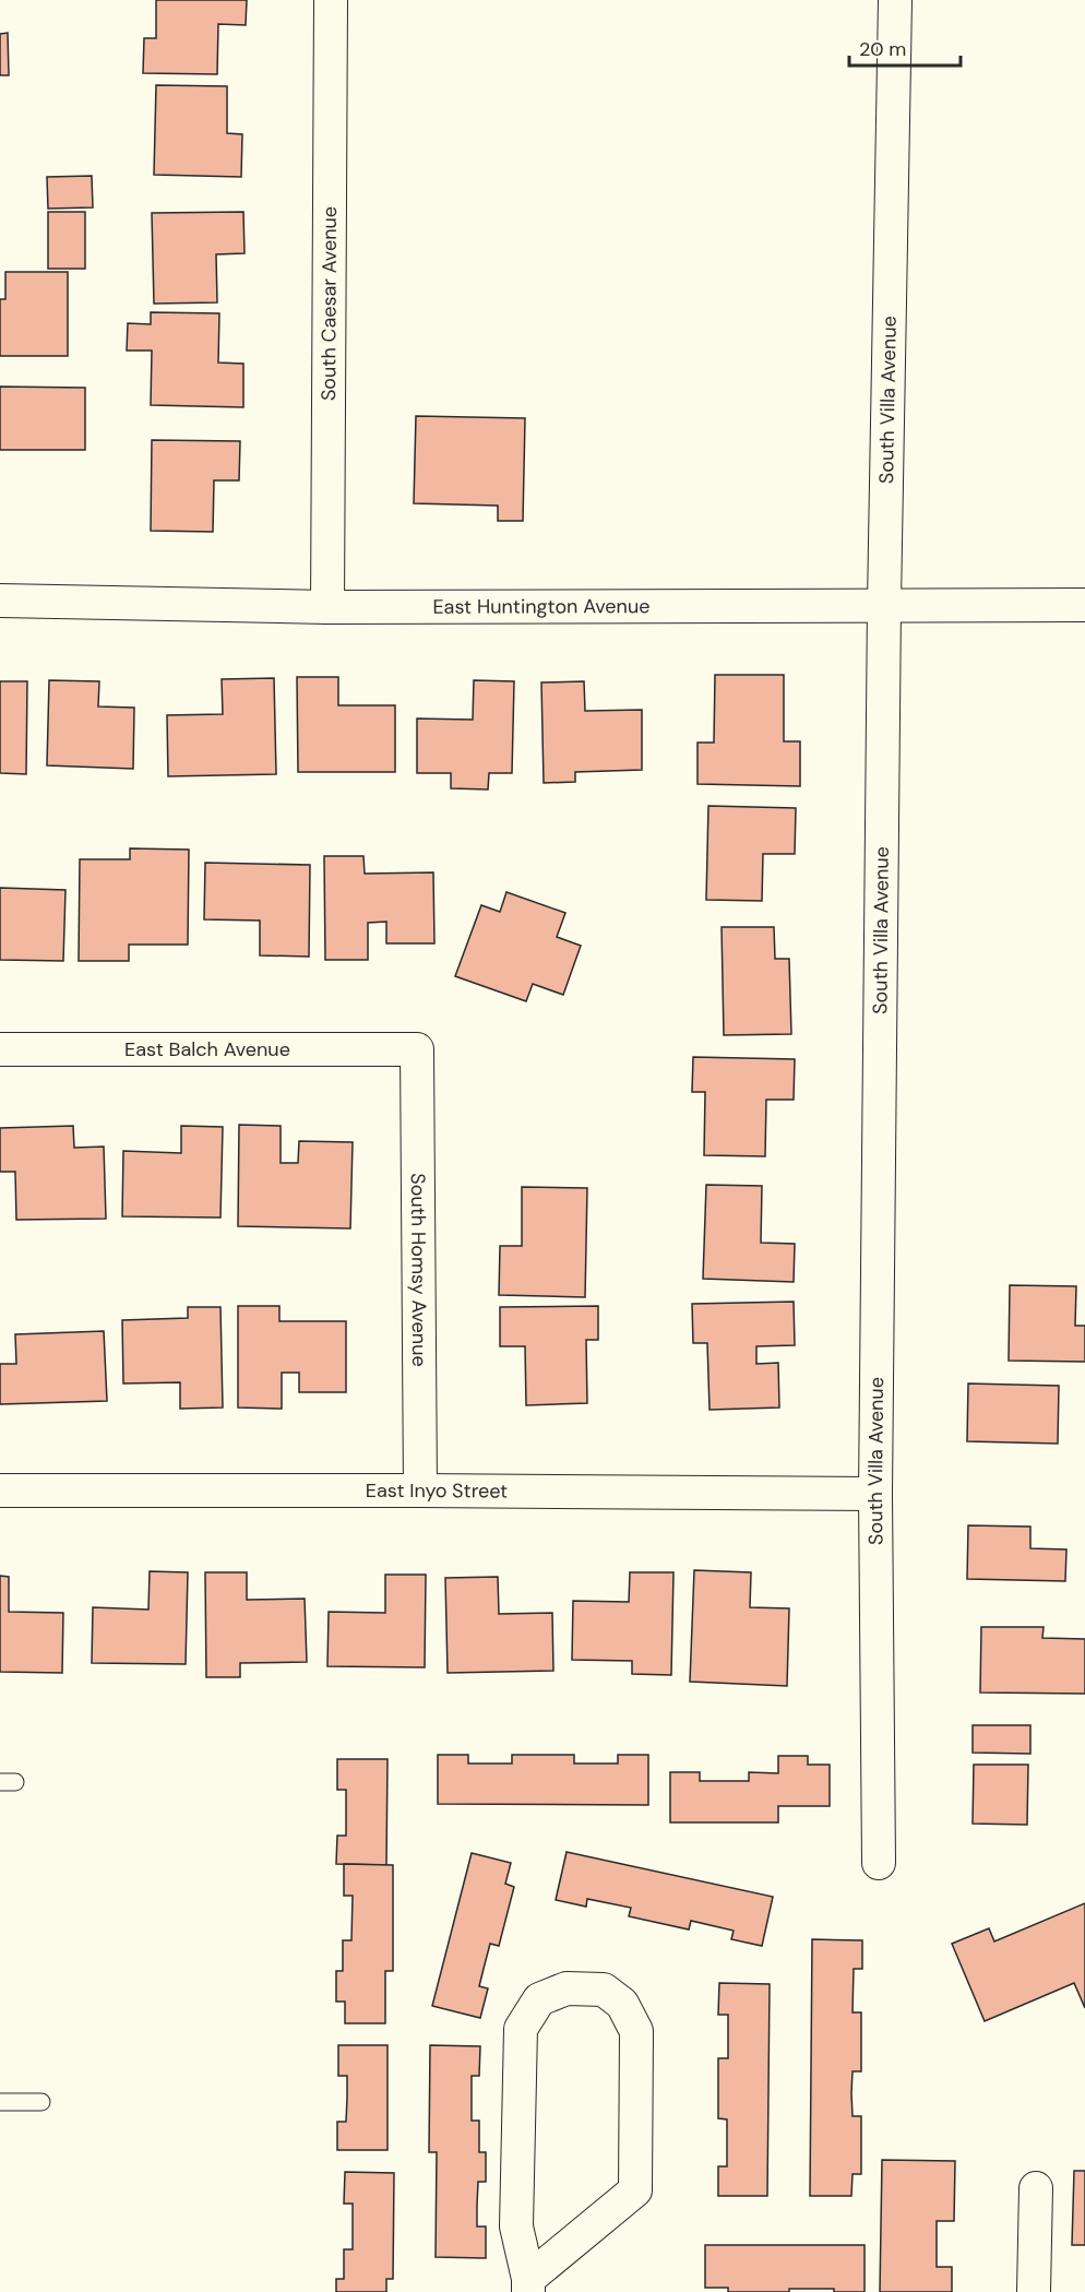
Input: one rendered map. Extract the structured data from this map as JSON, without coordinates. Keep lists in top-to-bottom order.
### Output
{
  "streets": {
    "street": [
      "South Caesar Avenue",
      "South Villa Avenue",
      "East Huntington Avenue",
      "East Balch Avenue",
      "South Homsy Avenue",
      "East Inyo Street"
    ]
  },
  "crossings": [
    ["South Caesar Avenue", "East Huntington Avenue"],
    ["South Villa Avenue", "East Huntington Avenue"],
    ["South Villa Avenue", "East Inyo Street"],
    ["East Balch Avenue", "South Homsy Avenue"],
    ["South Homsy Avenue", "East Inyo Street"]
  ],
  "scale_bar": "20 m"
}
